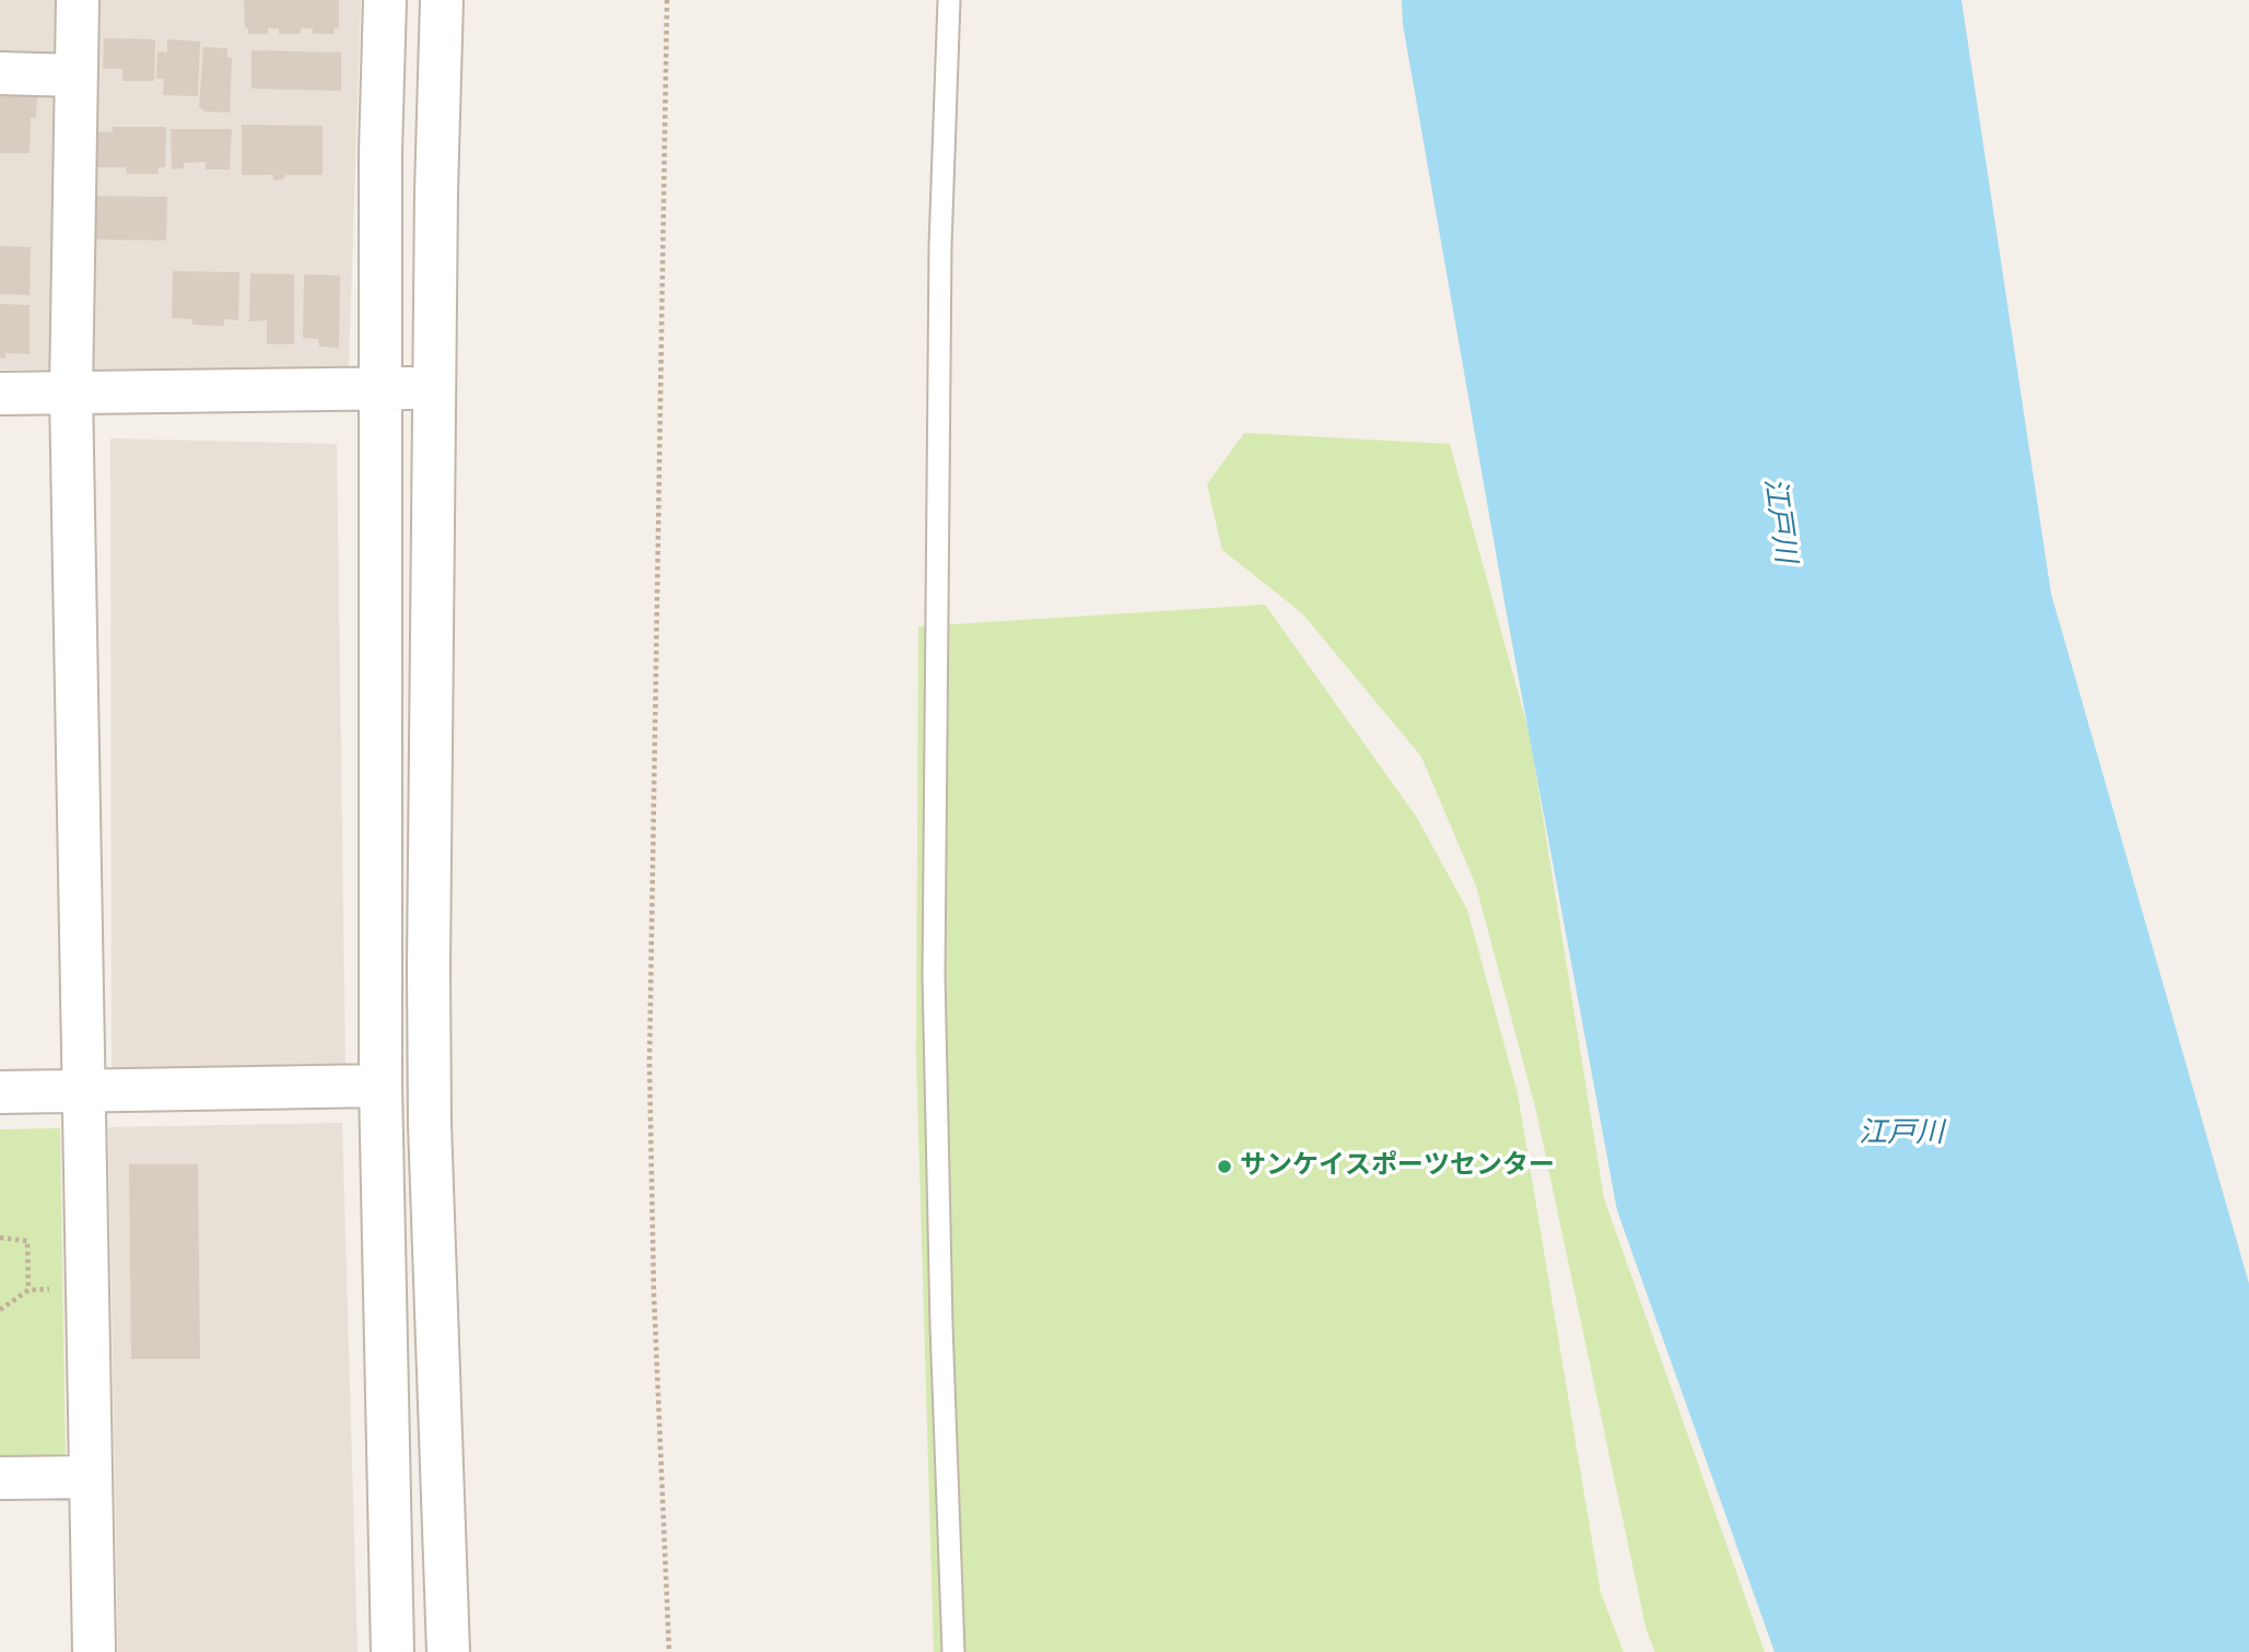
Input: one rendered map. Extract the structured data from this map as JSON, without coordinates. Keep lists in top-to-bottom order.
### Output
{
  "water": ["江戸川"],
  "places": ["サンケイスポーツセンター"]
}
